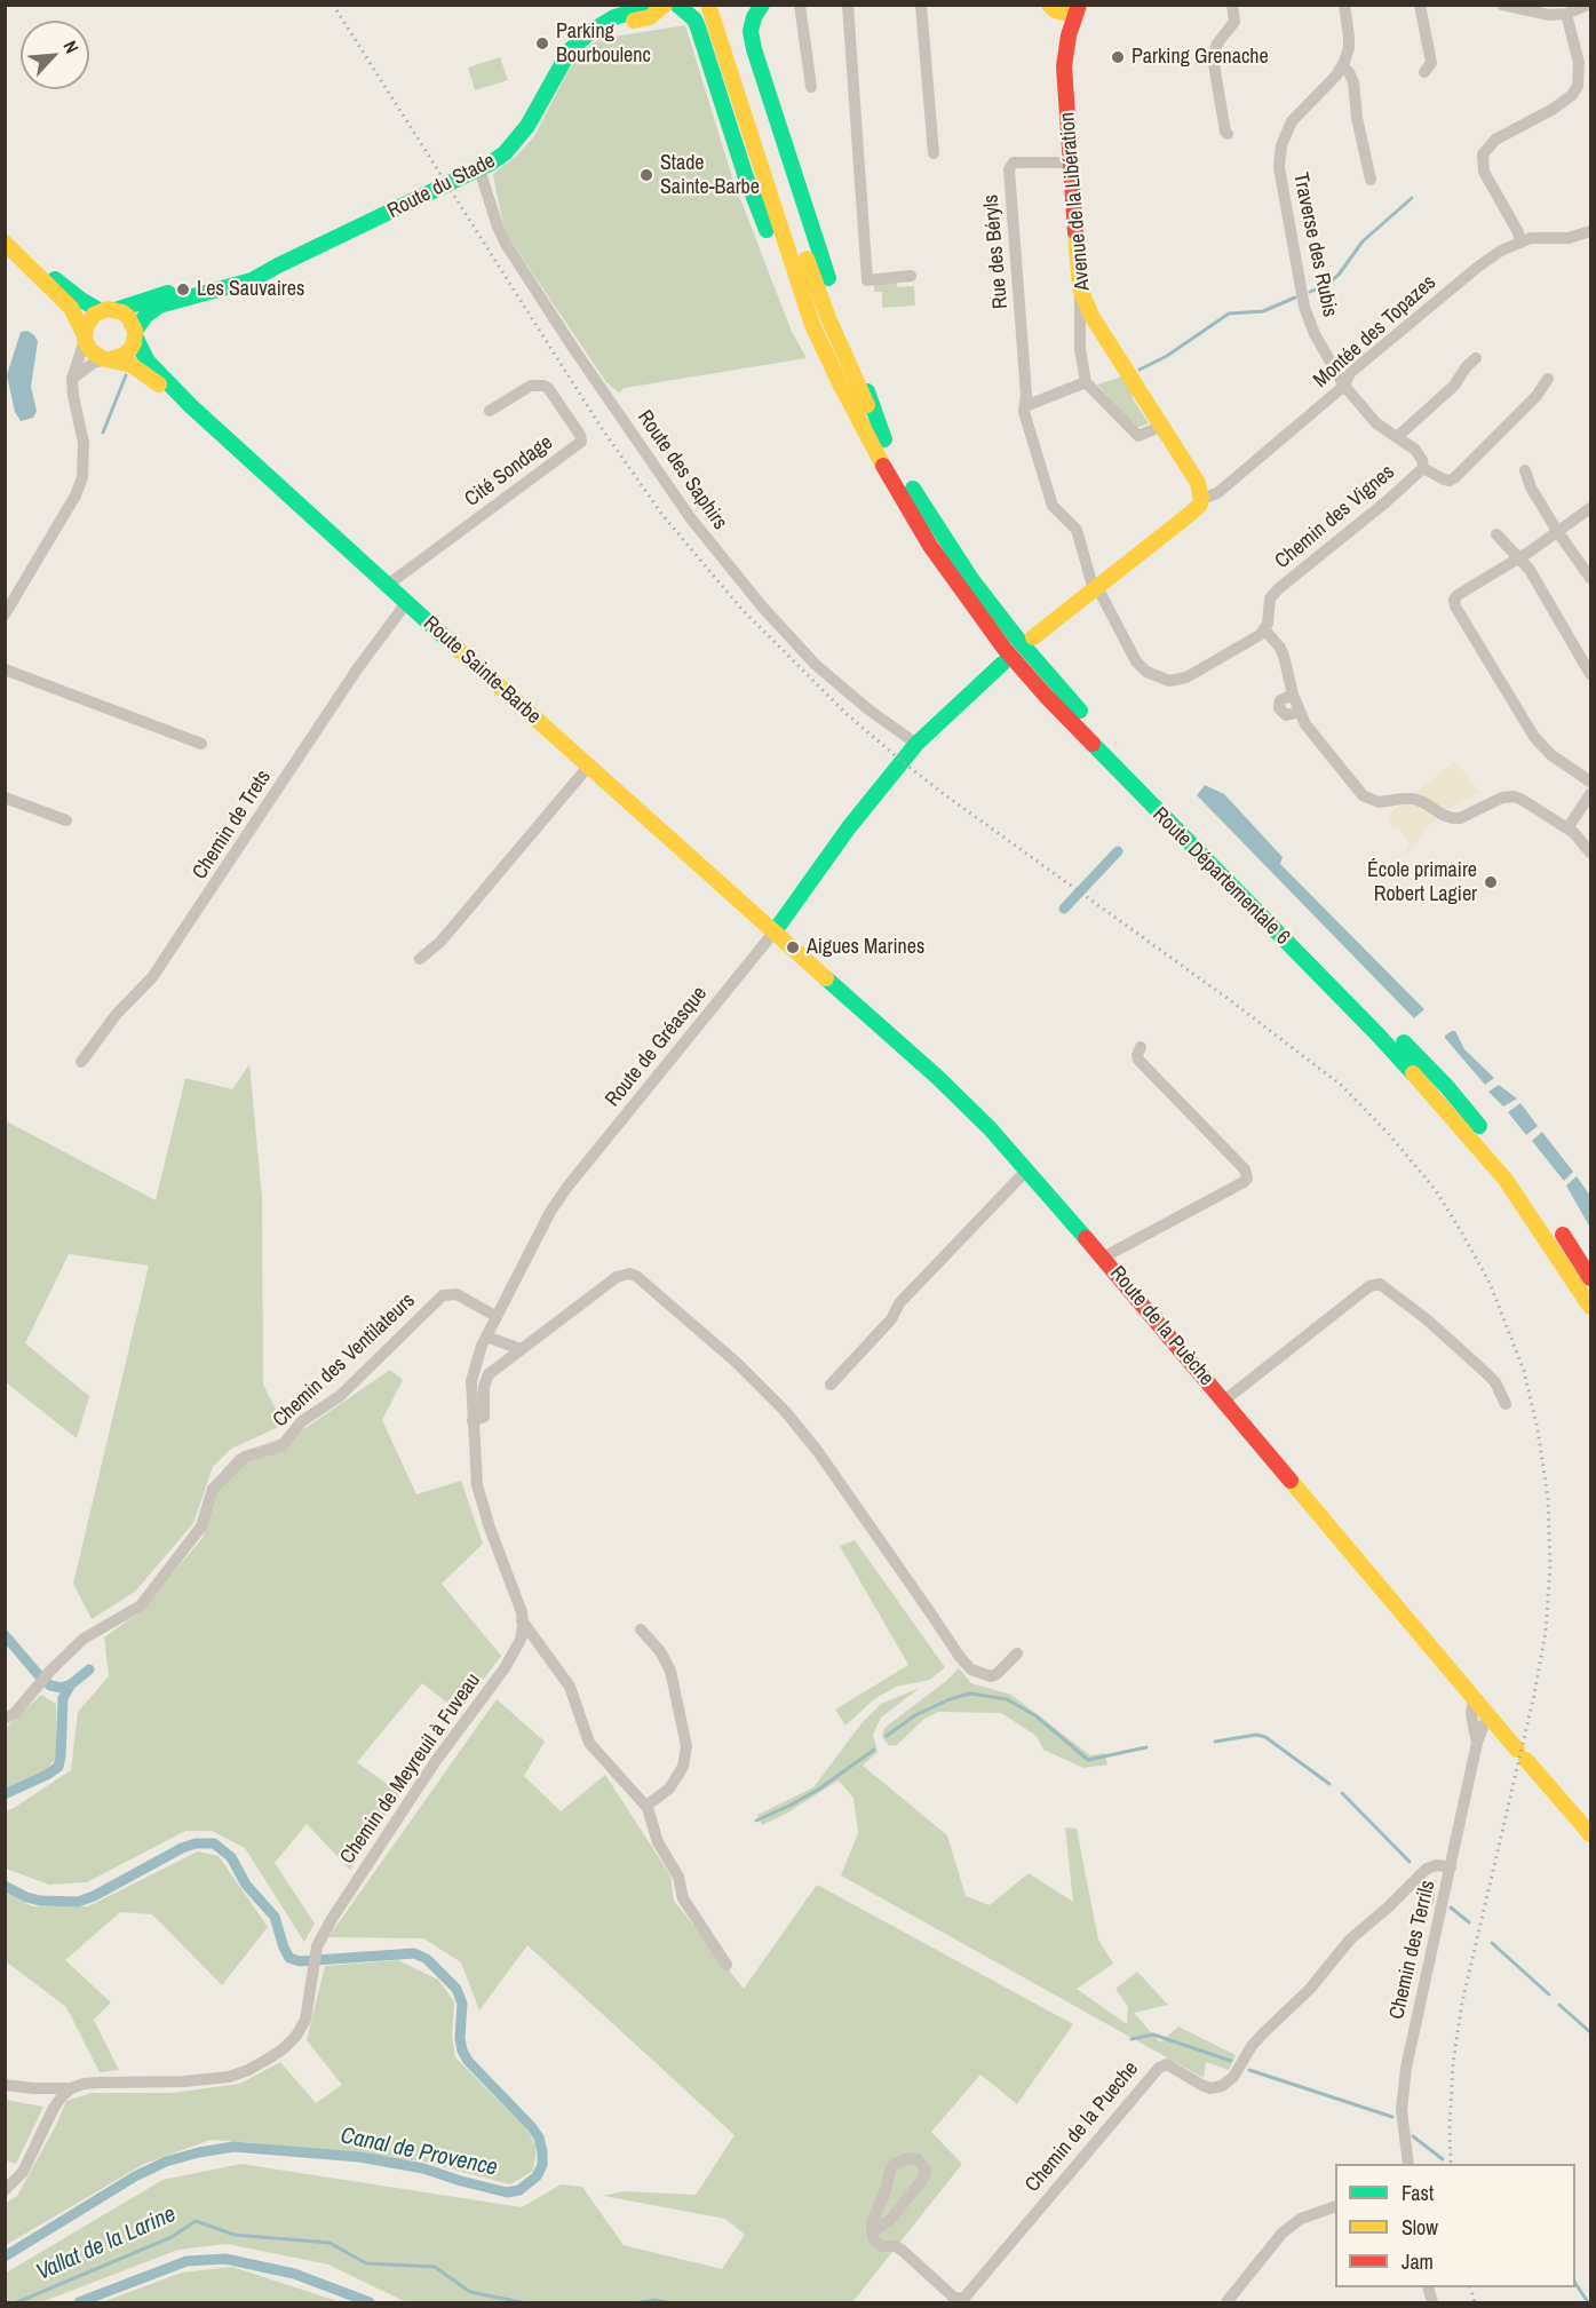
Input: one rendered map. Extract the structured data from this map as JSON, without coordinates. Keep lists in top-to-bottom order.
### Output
{
  "streets": {
    "main road": [
      "Route du Stade",
      "Avenue de la Libération",
      "Route Sainte-Barbe",
      "Route Départementale 6",
      "Route de la Puèche"
    ],
    "street": [
      "Traverse des Rubis",
      "Rue des Béryls",
      "Montée des Topazes",
      "Route des Saphirs",
      "Cité Sondage",
      "Chemin des Vignes",
      "Chemin de Trets",
      "Route de Gréasque",
      "Chemin des Ventilateurs",
      "Chemin de Meyreuil à Fuveau",
      "Chemin des Terrils",
      "Chemin de la Pueche"
    ]
  },
  "crossings": [
    ["Route du Stade", "Route des Saphirs"],
    ["Route du Stade", "Route Sainte-Barbe"],
    ["Avenue de la Libération", "Rue des Béryls"],
    ["Avenue de la Libération", "Montée des Topazes"],
    ["Traverse des Rubis", "Montée des Topazes"],
    ["Traverse des Rubis", "Chemin des Vignes"],
    ["Montée des Topazes", "Chemin des Vignes"],
    ["Cité Sondage", "Route Sainte-Barbe"],
    ["Route Sainte-Barbe", "Chemin de Trets"],
    ["Route Sainte-Barbe", "Route de Gréasque"],
    ["Route Sainte-Barbe", "Route de la Puèche"],
    ["Route de Gréasque", "Route de la Puèche"],
    ["Route de Gréasque", "Chemin de Meyreuil à Fuveau"],
    ["Route de la Puèche", "Chemin des Terrils"],
    ["Chemin des Ventilateurs", "Chemin de Meyreuil à Fuveau"],
    ["Chemin des Terrils", "Chemin de la Pueche"]
  ],
  "water": ["Canal de Provence", "Vallat de la Larine"],
  "places": [
    "Parking Bourboulenc",
    "Parking Grenache",
    "Stade Sainte-Barbe",
    "Les Sauvaires",
    "École primaire Robert Lagier",
    "Aigues Marines"
  ],
  "legend": ["Fast", "Slow", "Jam"],
  "north": "top right"
}
